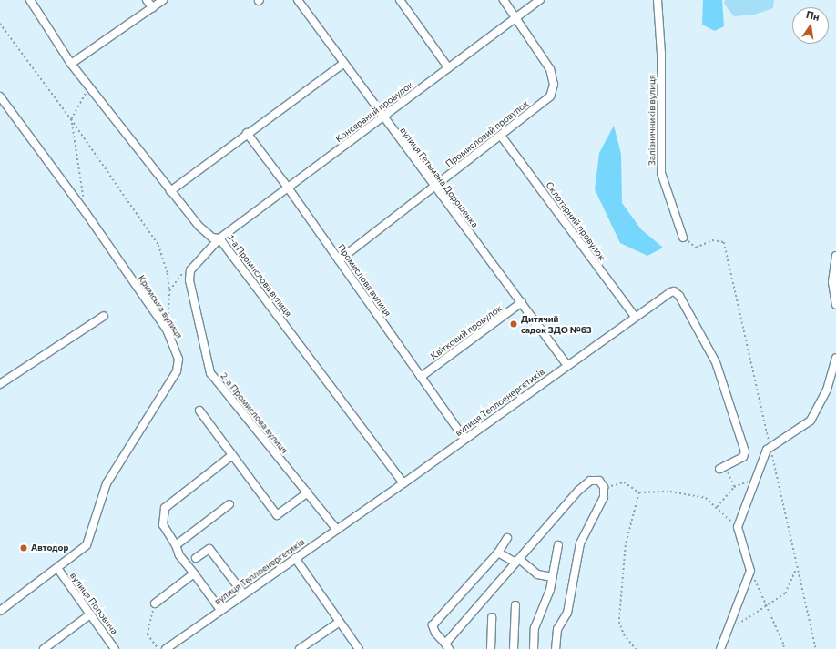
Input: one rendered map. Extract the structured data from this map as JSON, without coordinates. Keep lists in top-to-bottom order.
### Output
{
  "streets": {
    "street": [
      "Консервний провулок",
      "Залізничників вулиця",
      "Промисловий провулок",
      "вулиця Гетьмана Дорошенка",
      "Склотарний провулок",
      "1-а Промислова вулиця",
      "Промислова вулиця",
      "Кримська вулиця",
      "Квітковий провулок",
      "вулиця Теплоенергетиків",
      "2-а Промислова вулиця",
      "вулиця Поповича"
    ]
  },
  "crossings": [
    ["Консервний провулок", "Промисловий провулок"],
    ["Консервний провулок", "вулиця Гетьмана Дорошенка"],
    ["Консервний провулок", "1-а Промислова вулиця"],
    ["Консервний провулок", "Промислова вулиця"],
    ["Промисловий провулок", "вулиця Гетьмана Дорошенка"],
    ["Промисловий провулок", "Склотарний провулок"],
    ["Промисловий провулок", "Промислова вулиця"],
    ["вулиця Гетьмана Дорошенка", "Квітковий провулок"],
    ["вулиця Гетьмана Дорошенка", "вулиця Теплоенергетиків"],
    ["Склотарний провулок", "вулиця Теплоенергетиків"],
    ["1-а Промислова вулиця", "вулиця Теплоенергетиків"],
    ["Промислова вулиця", "Квітковий провулок"],
    ["Промислова вулиця", "вулиця Теплоенергетиків"],
    ["Кримська вулиця", "вулиця Поповича"],
    ["вулиця Теплоенергетиків", "2-а Промислова вулиця"]
  ],
  "places": ["Дитячий садок ЗДО №63", "Автодор"],
  "north": "top"
}
